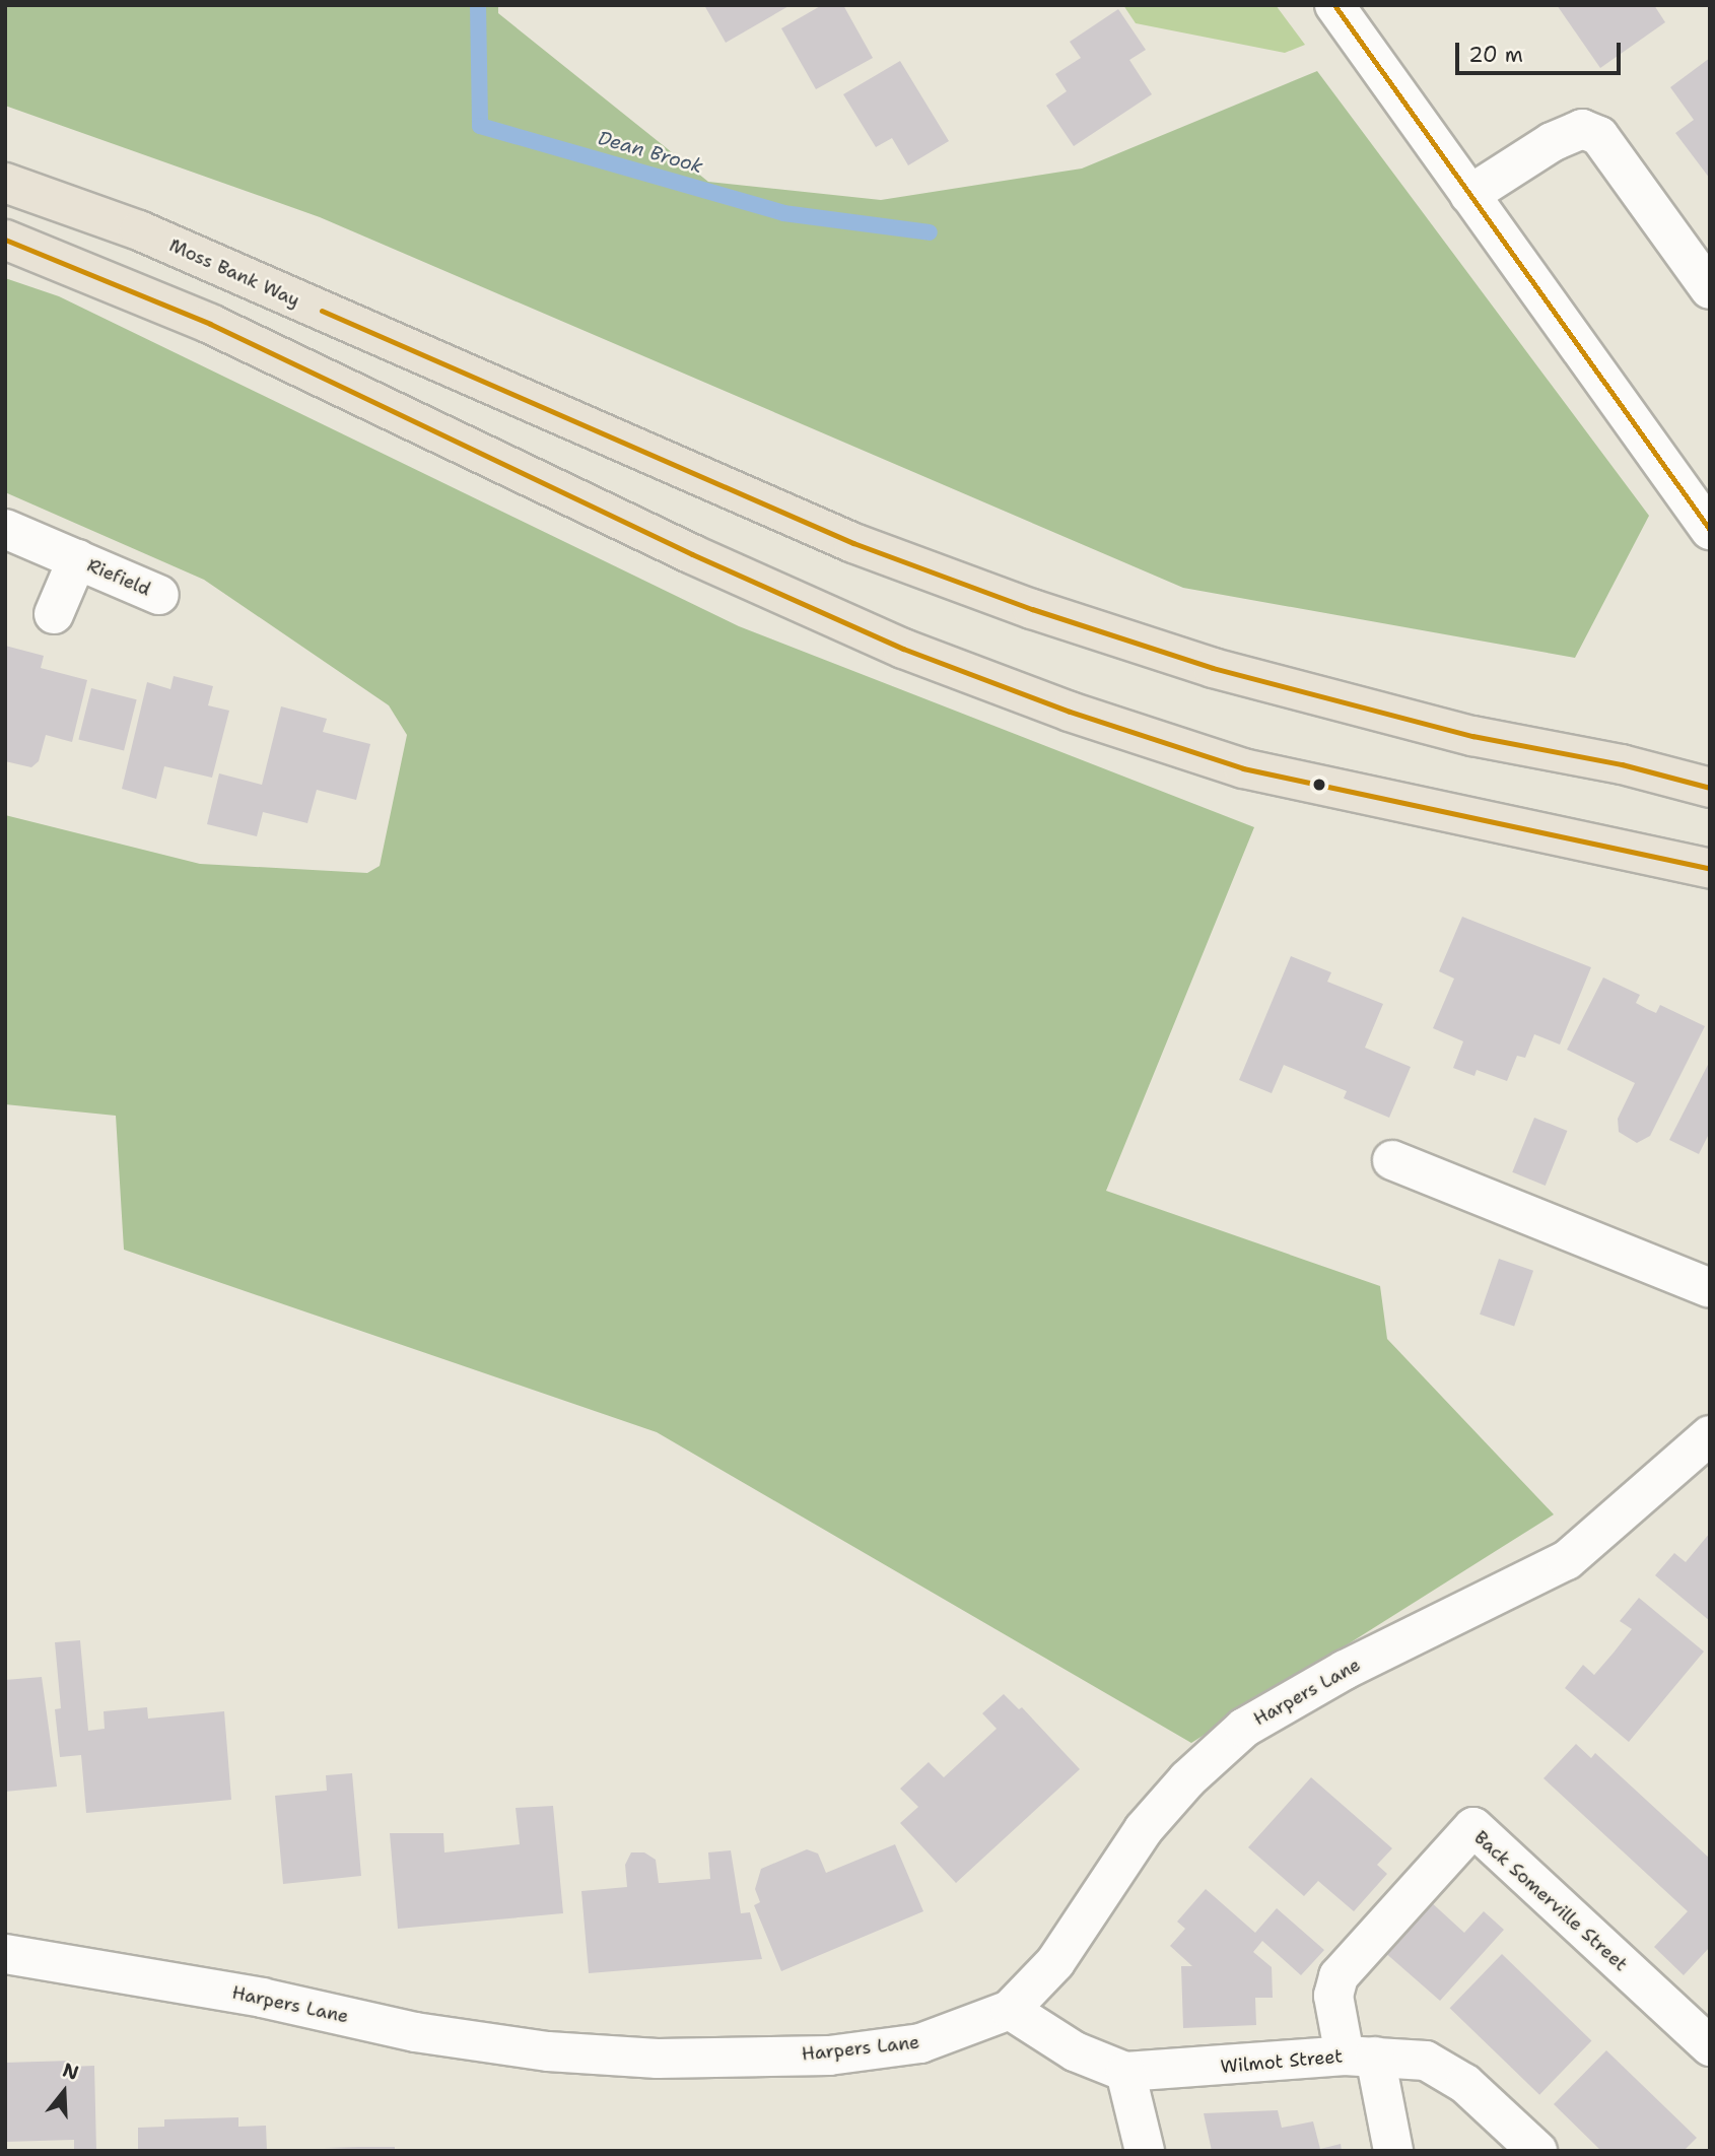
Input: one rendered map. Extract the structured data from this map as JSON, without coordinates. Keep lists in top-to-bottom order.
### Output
{
  "streets": {
    "highway": ["Moss Bank Way"],
    "street": [
      "Riefield",
      "Harpers Lane",
      "Back Somerville Street",
      "Wilmot Street"
    ]
  },
  "crossings": [
    ["Harpers Lane", "Wilmot Street"],
    ["Back Somerville Street", "Wilmot Street"]
  ],
  "water": ["Dean Brook"],
  "scale_bar": "20 m",
  "north": "top"
}
